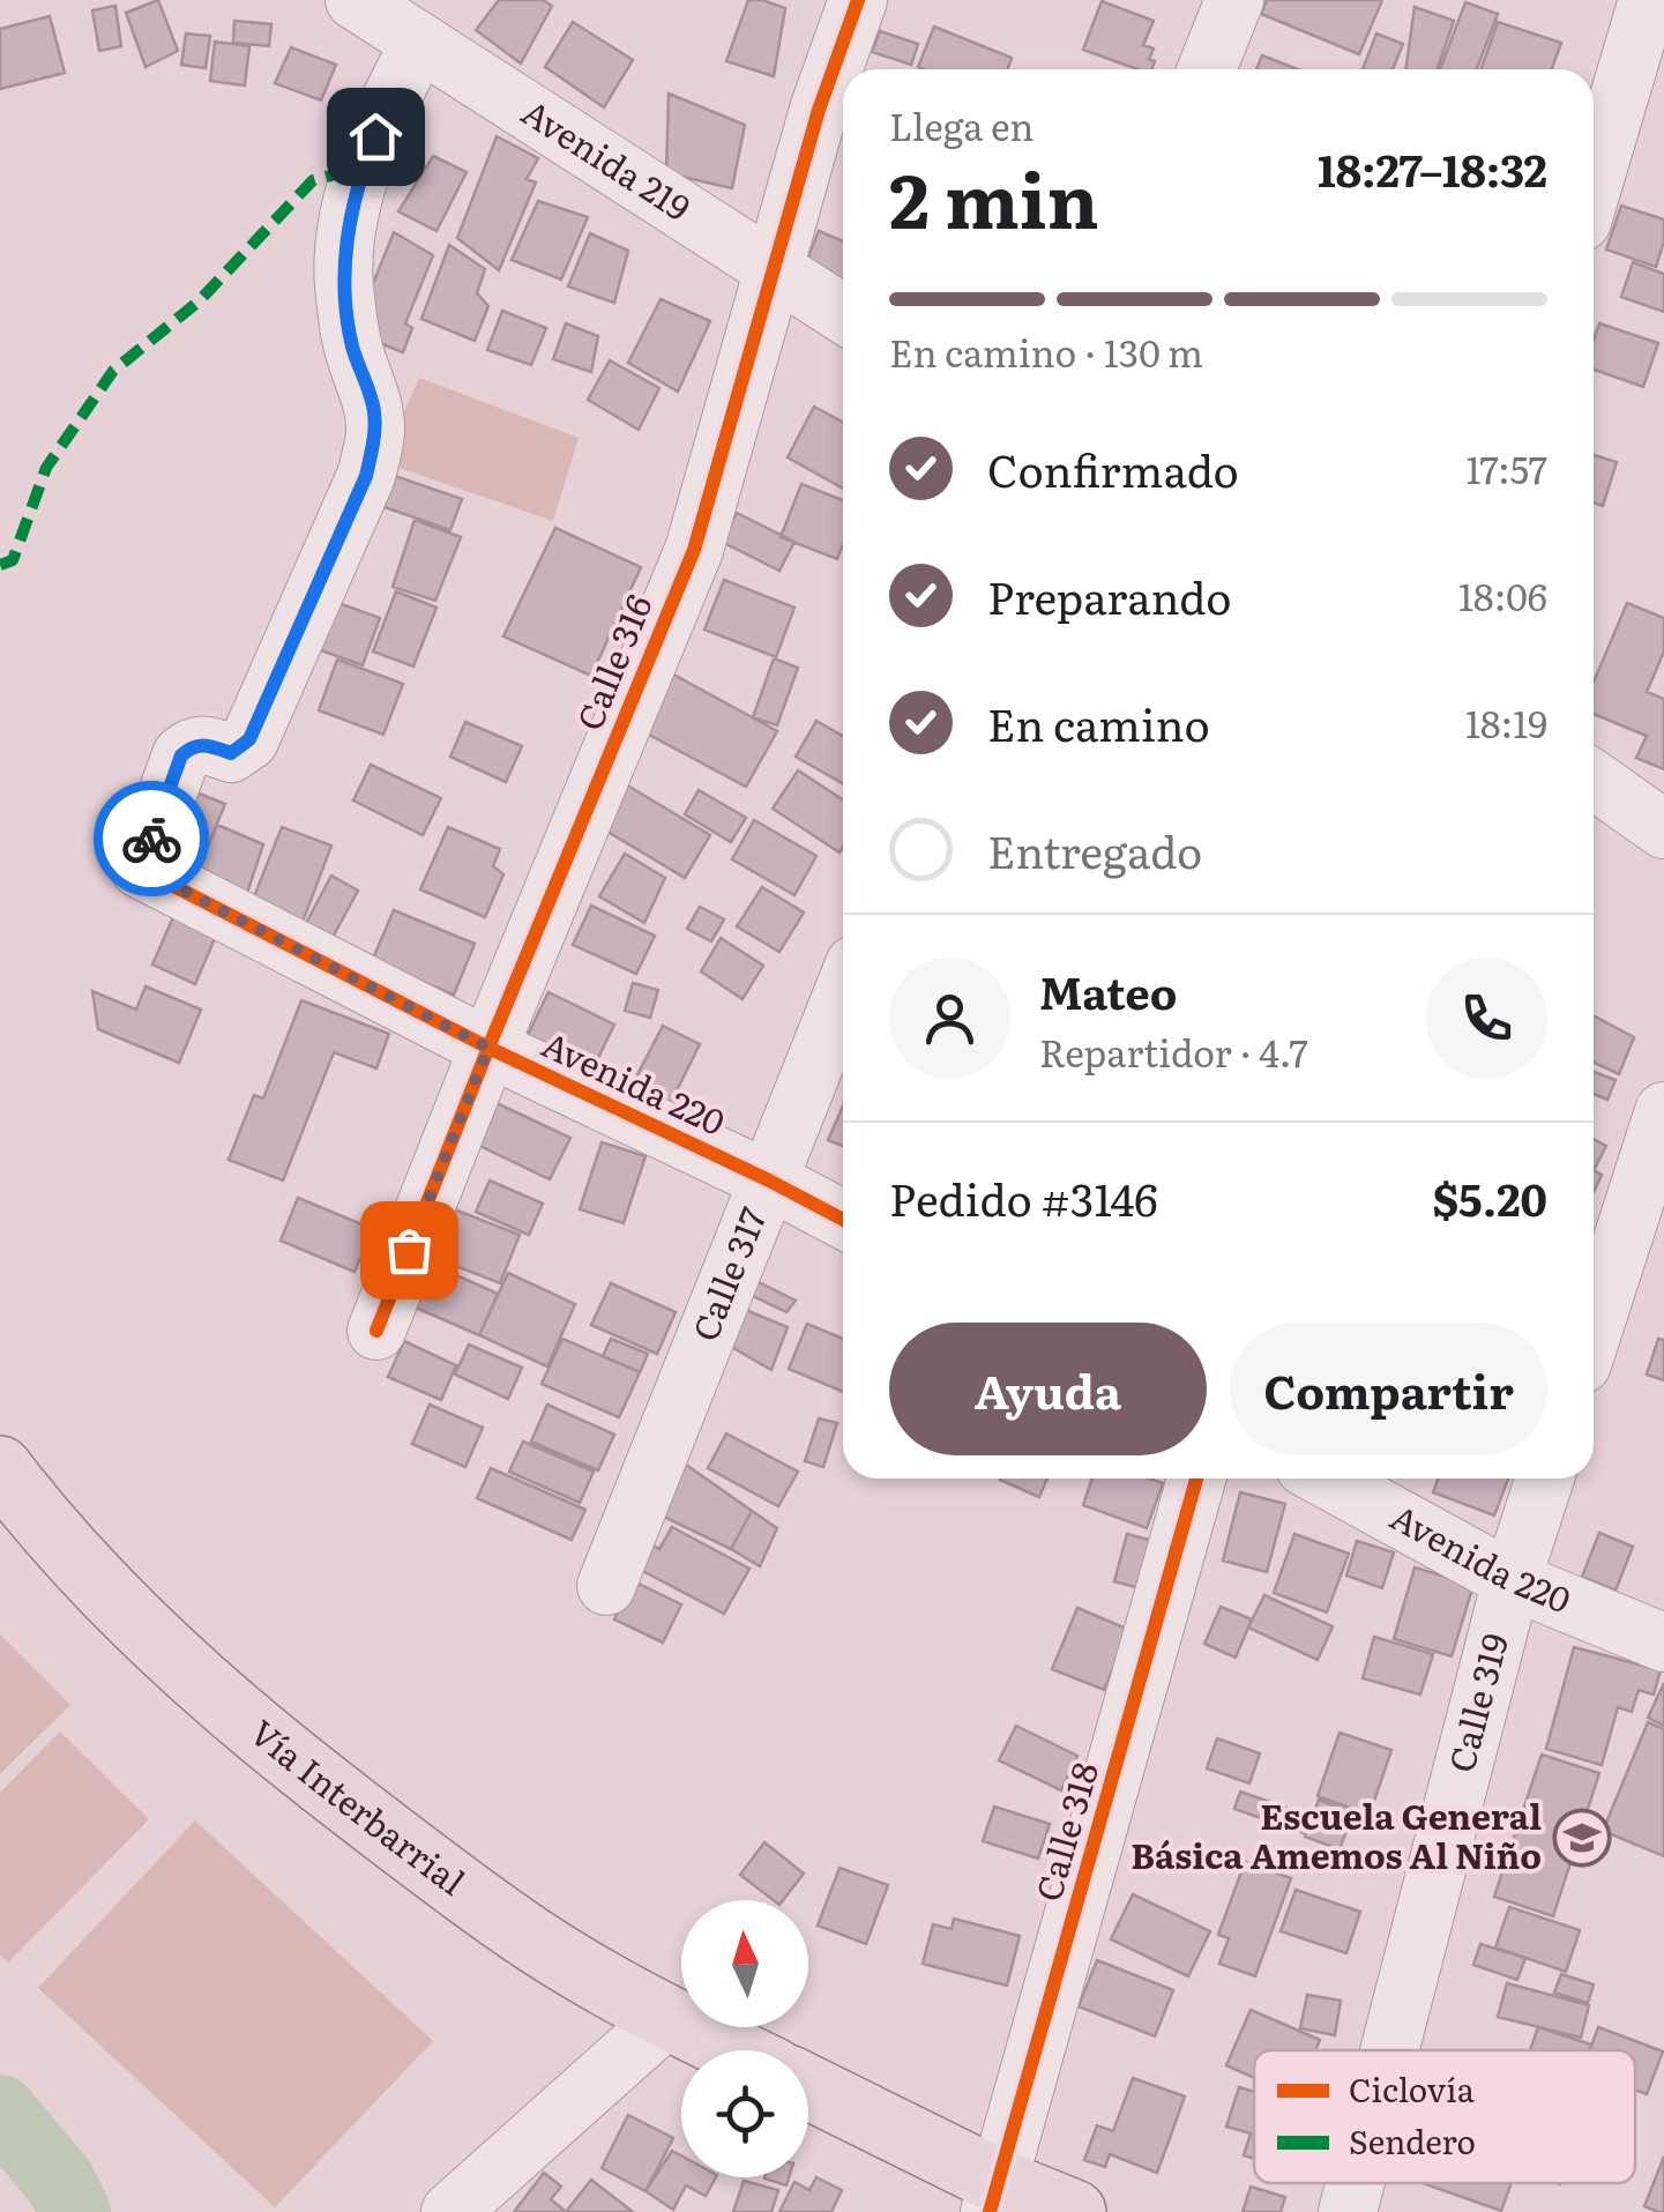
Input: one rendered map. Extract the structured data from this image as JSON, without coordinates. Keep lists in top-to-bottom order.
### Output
{
  "streets": {
    "main road": ["Vía Interbarrial"],
    "street": [
      "Avenida 219",
      "Calle 316",
      "Avenida 220",
      "Calle 317",
      "Calle 319",
      "Calle 318"
    ]
  },
  "crossings": [
    ["Avenida 219", "Calle 316"],
    ["Avenida 219", "Avenida 220"],
    ["Calle 316", "Avenida 220"],
    ["Avenida 220", "Calle 317"],
    ["Avenida 220", "Calle 319"]
  ],
  "places": {
    "school or university": ["Escuela General Básica Amemos Al Niño"]
  },
  "legend": ["Ciclovía", "Sendero"],
  "north": "top",
  "page": {
    "heading": ["2 min", "Llega en", "18:27–18:32"],
    "panel": [
      "Mateo",
      "Repartidor · 4.7",
      "Pedido #3146",
      "$5.20"
    ],
    "bar": "En camino · 130 m",
    "list": [
      ["Confirmado", "17:57"],
      ["Preparando", "18:06"],
      ["En camino", "18:19"],
      "Entregado"
    ],
    "buttons": ["Ayuda", "Compartir"]
  }
}
